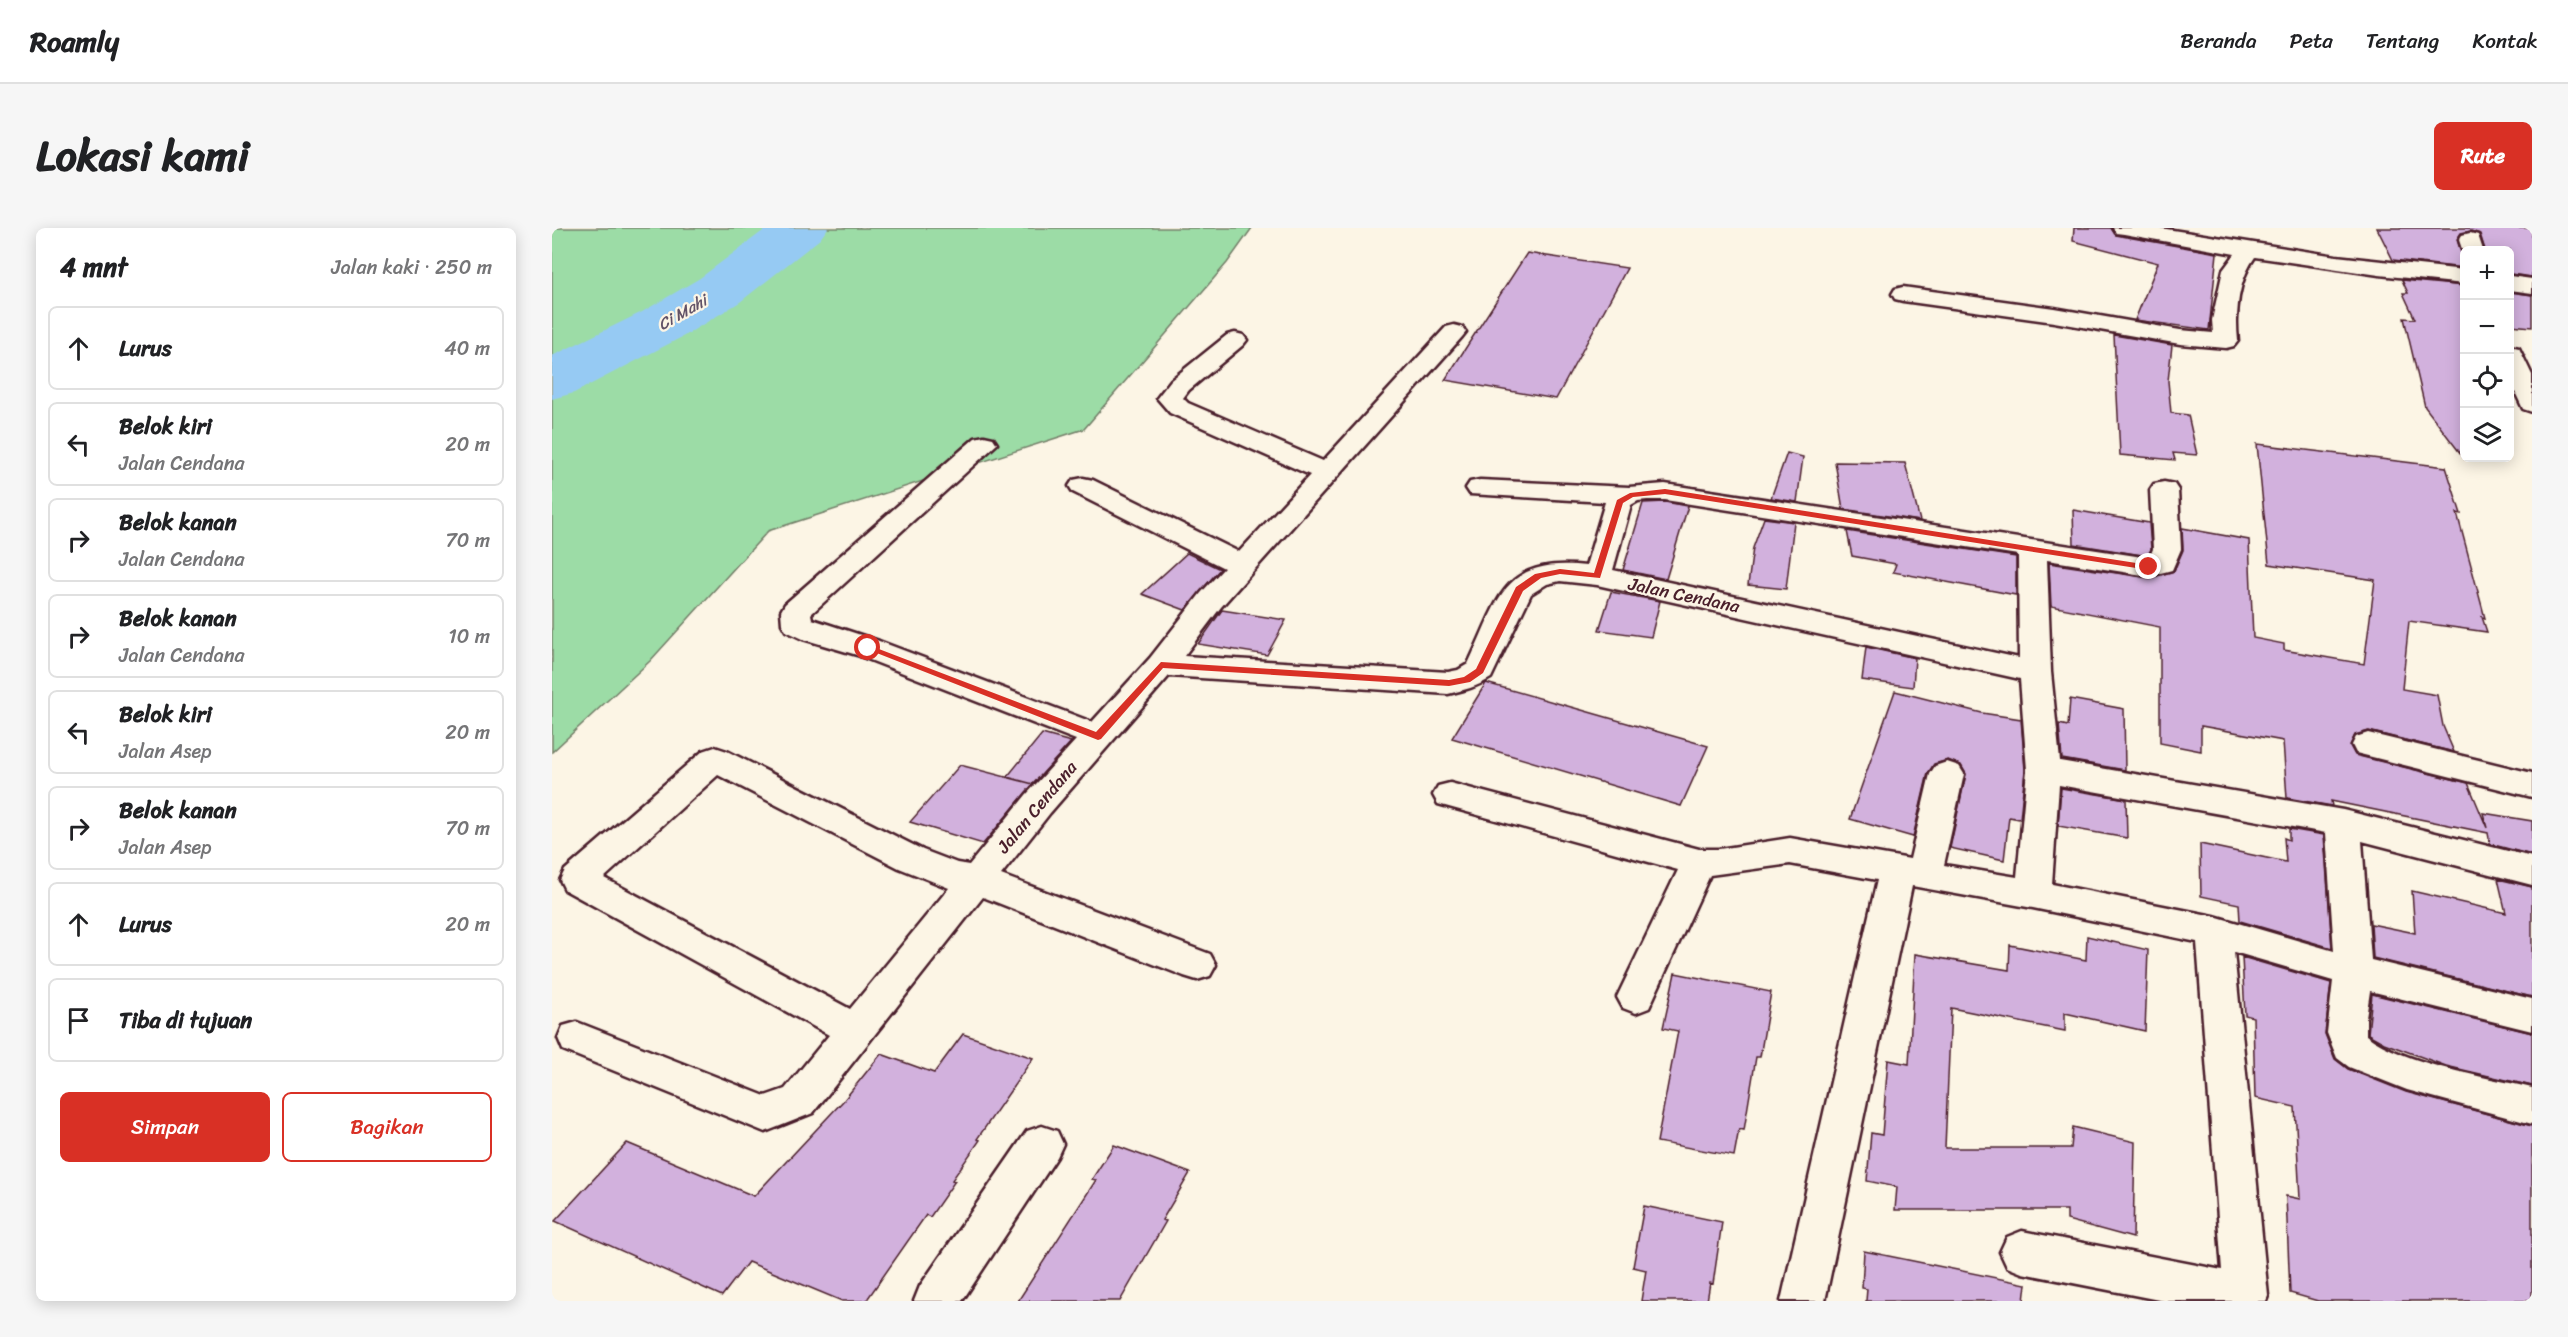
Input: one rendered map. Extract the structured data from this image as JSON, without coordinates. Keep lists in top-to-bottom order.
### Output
{
  "streets": {
    "street": ["Jalan Cendana"]
  },
  "water": ["Ci Mahi"],
  "page": {
    "header": "Roamly",
    "nav": [
      "Beranda",
      "Peta",
      "Tentang",
      "Kontak"
    ],
    "title": "Lokasi kami",
    "buttons": [
      "Rute",
      ["Simpan", "Bagikan"]
    ],
    "heading": ["4 mnt", "Jalan kaki · 250 m"],
    "map_buttons": ["+", "−"],
    "list": [
      ["Lurus", "40 m"],
      ["Belok kiri", "Jalan Cendana", "20 m"],
      ["Belok kanan", "Jalan Cendana", "70 m"],
      ["Belok kanan", "Jalan Cendana", "10 m"],
      ["Belok kiri", "Jalan Asep", "20 m"],
      ["Belok kanan", "Jalan Asep", "70 m"],
      ["Lurus", "20 m"],
      "Tiba di tujuan"
    ]
  }
}
